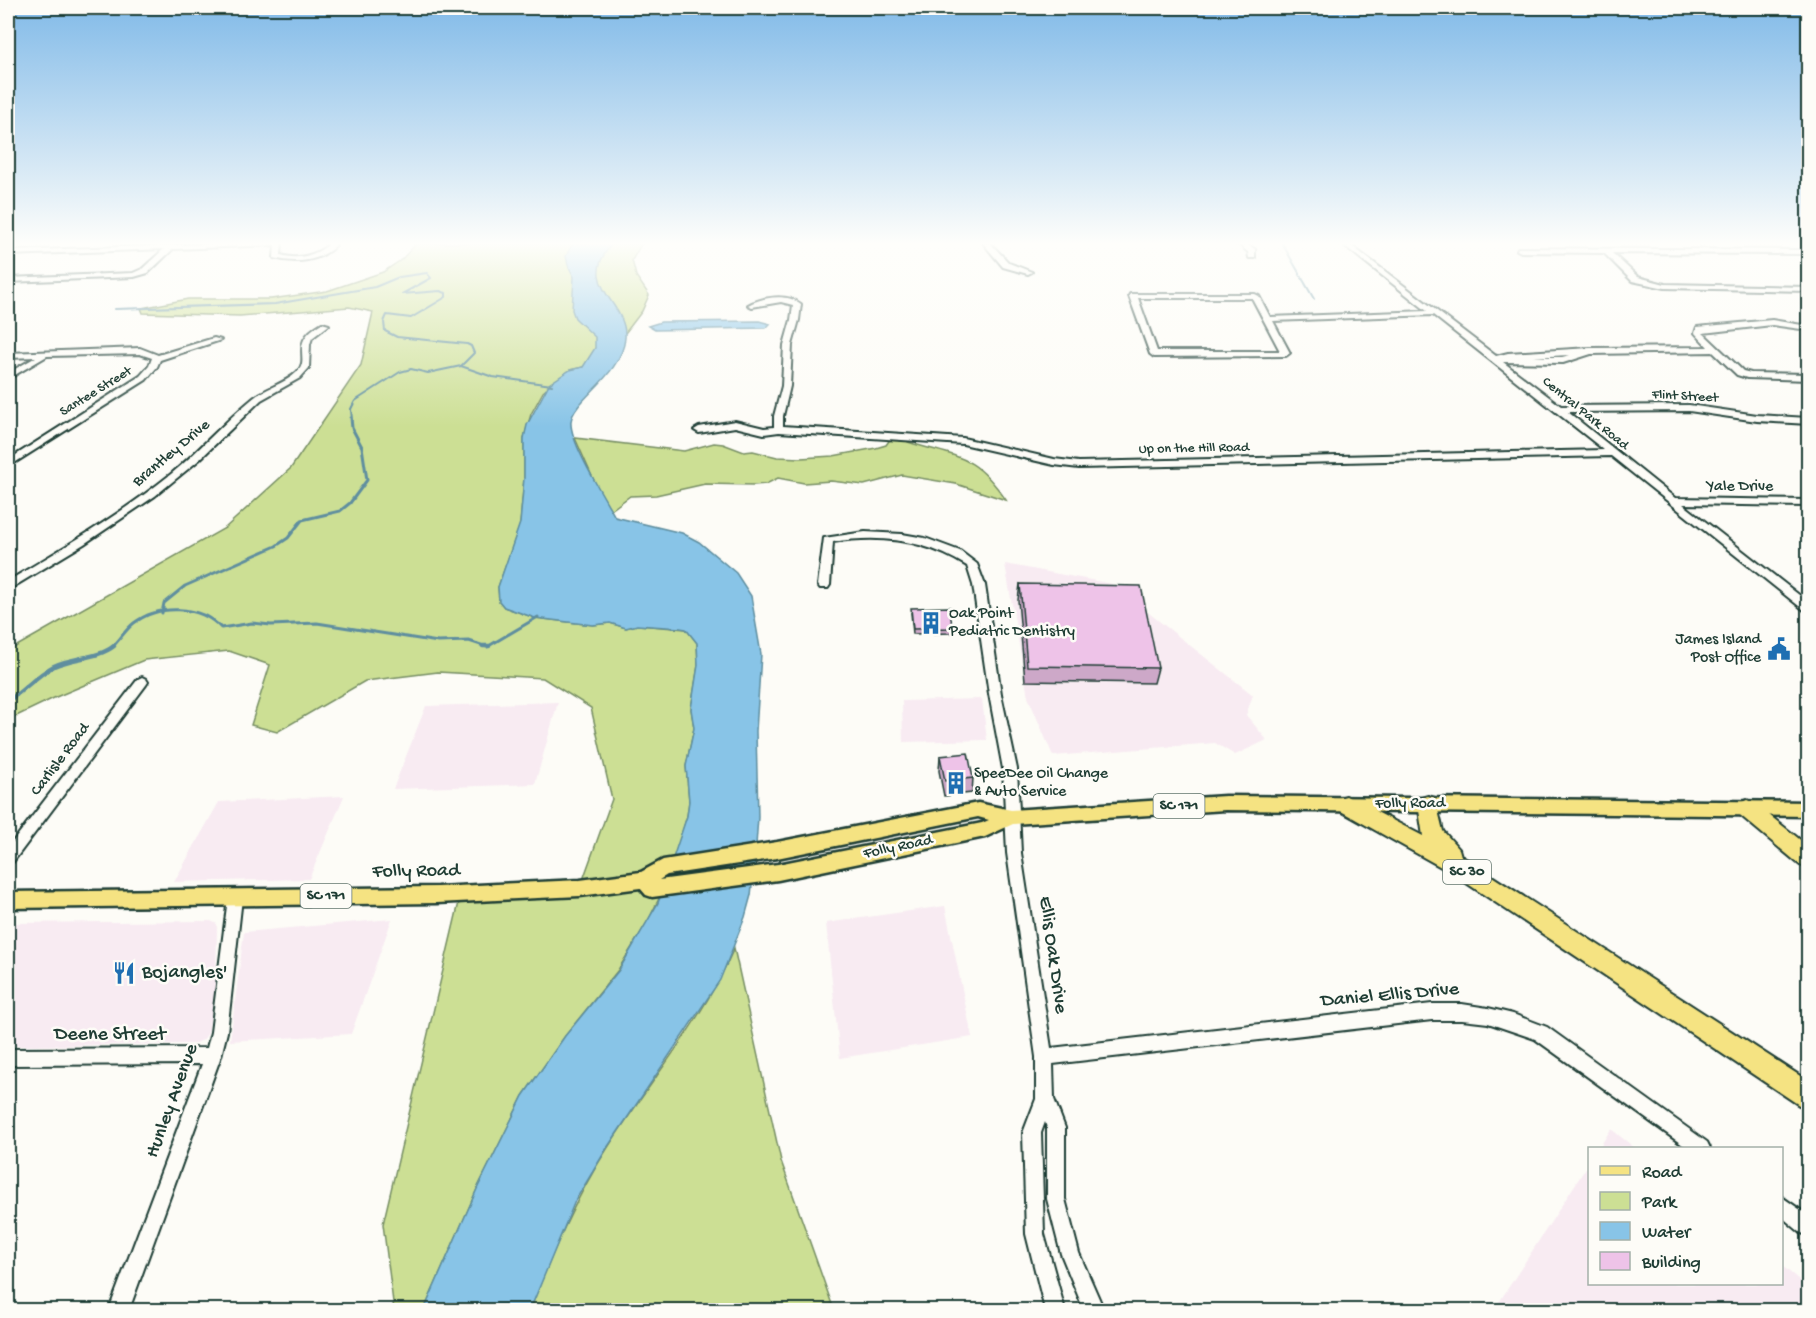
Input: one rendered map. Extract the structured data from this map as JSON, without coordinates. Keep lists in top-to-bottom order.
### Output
{
  "streets": {
    "highway": ["SC 30"],
    "main road": ["Folly Road", "SC 171"],
    "street": [
      "Santee Street",
      "Flint Street",
      "Central Park Road",
      "Up on the Hill Road",
      "Brantley Drive",
      "Yale Drive",
      "Carlisle Road",
      "Ellis Oak Drive",
      "Daniel Ellis Drive",
      "Deene Street",
      "Hunley Avenue"
    ]
  },
  "crossings": [
    ["Flint Street", "Central Park Road"],
    ["Central Park Road", "Up on the Hill Road"],
    ["Central Park Road", "Yale Drive"],
    ["Folly Road", "SC 30"],
    ["Folly Road", "Ellis Oak Drive"],
    ["Folly Road", "Hunley Avenue"],
    ["Ellis Oak Drive", "Daniel Ellis Drive"],
    ["Deene Street", "Hunley Avenue"]
  ],
  "places": {
    "building": ["Oak Point Pediatric Dentistry", "SpeeDee Oil Change & Auto Service"],
    "public building": ["James Island Post Office"],
    "restaurant": ["Bojangles'"]
  },
  "legend": [
    "Road",
    "Park",
    "Water",
    "Building"
  ]
}
